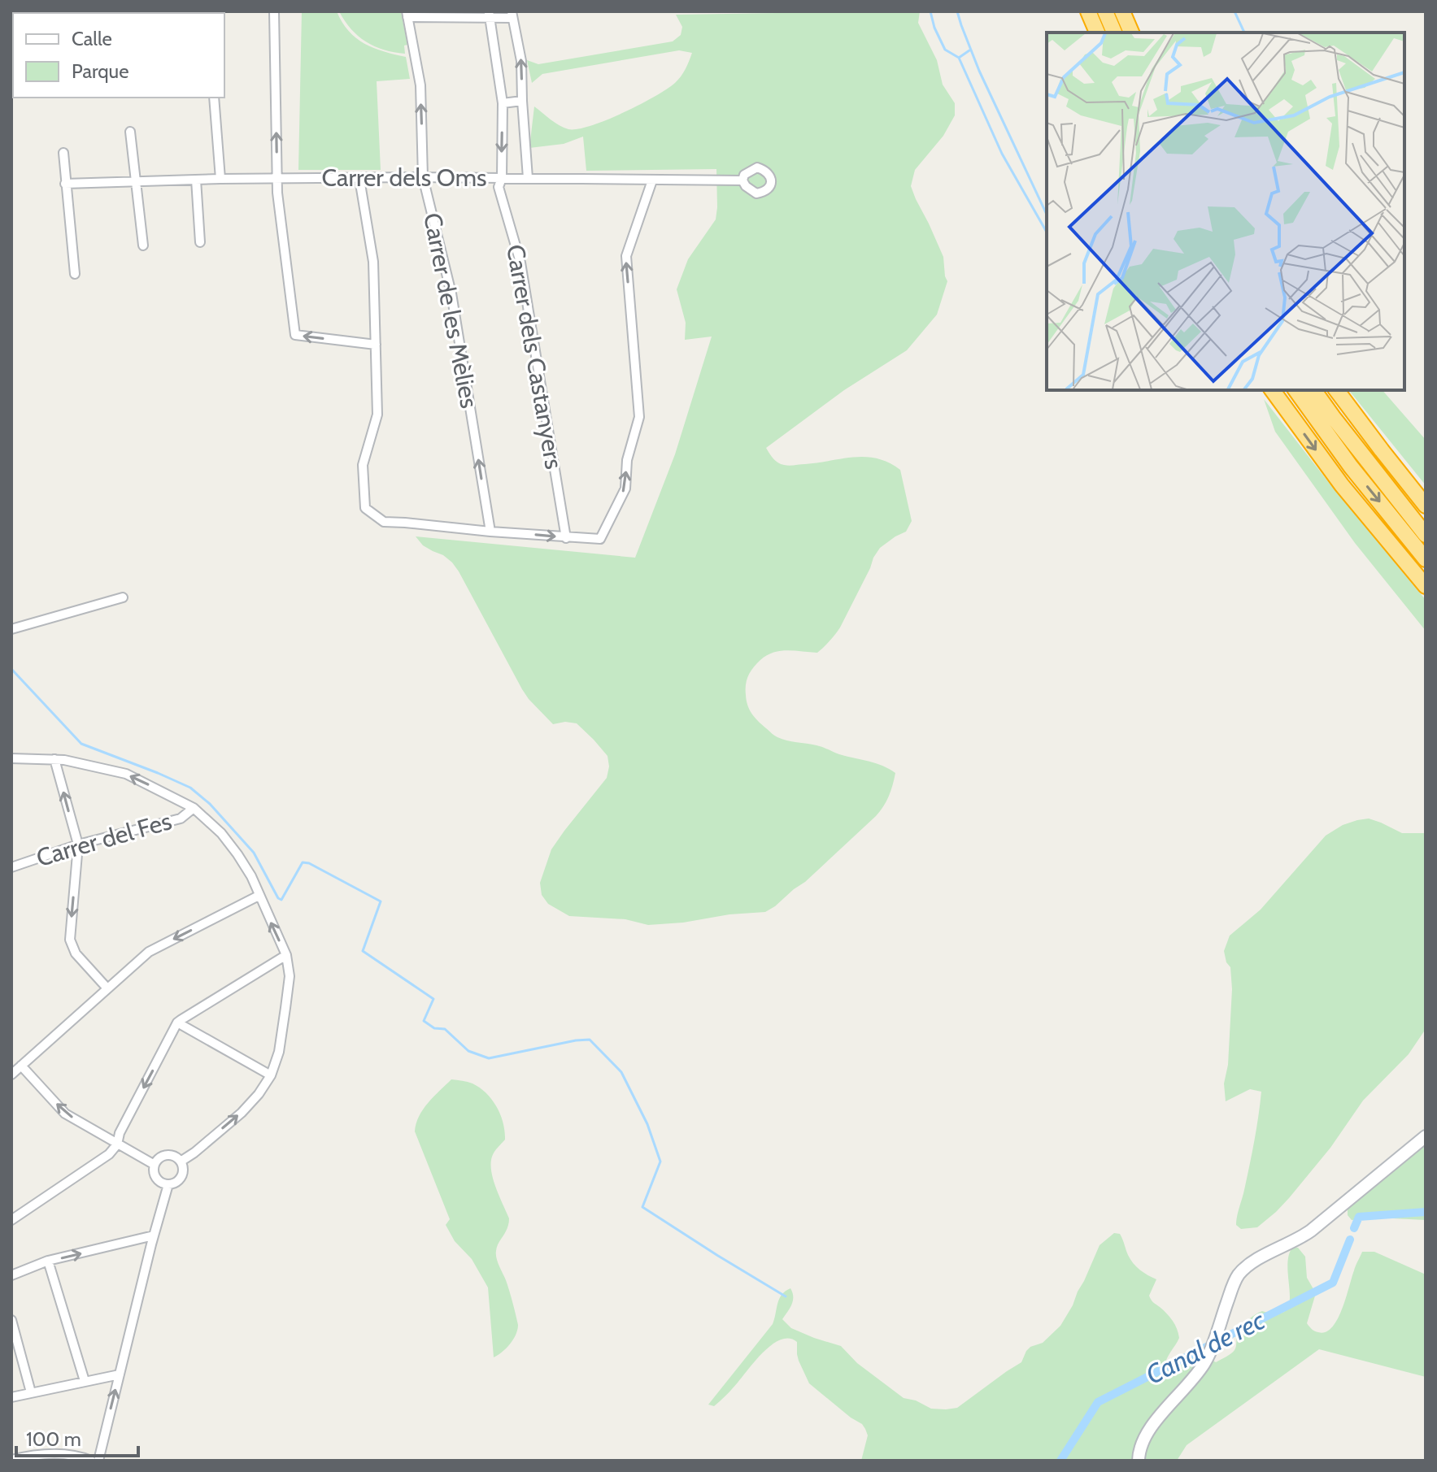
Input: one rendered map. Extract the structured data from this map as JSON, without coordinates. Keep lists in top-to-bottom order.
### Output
{
  "streets": {
    "street": [
      "Carrer dels Oms",
      "Carrer de les Mèlies",
      "Carrer dels Castanyers",
      "Carrer del Fes"
    ]
  },
  "crossings": [
    ["Carrer dels Oms", "Carrer de les Mèlies"],
    ["Carrer dels Oms", "Carrer dels Castanyers"]
  ],
  "one_way": ["Carrer de les Mèlies"],
  "water": ["Canal de rec"],
  "legend": ["Calle", "Parque"],
  "scale_bar": "100 m"
}
